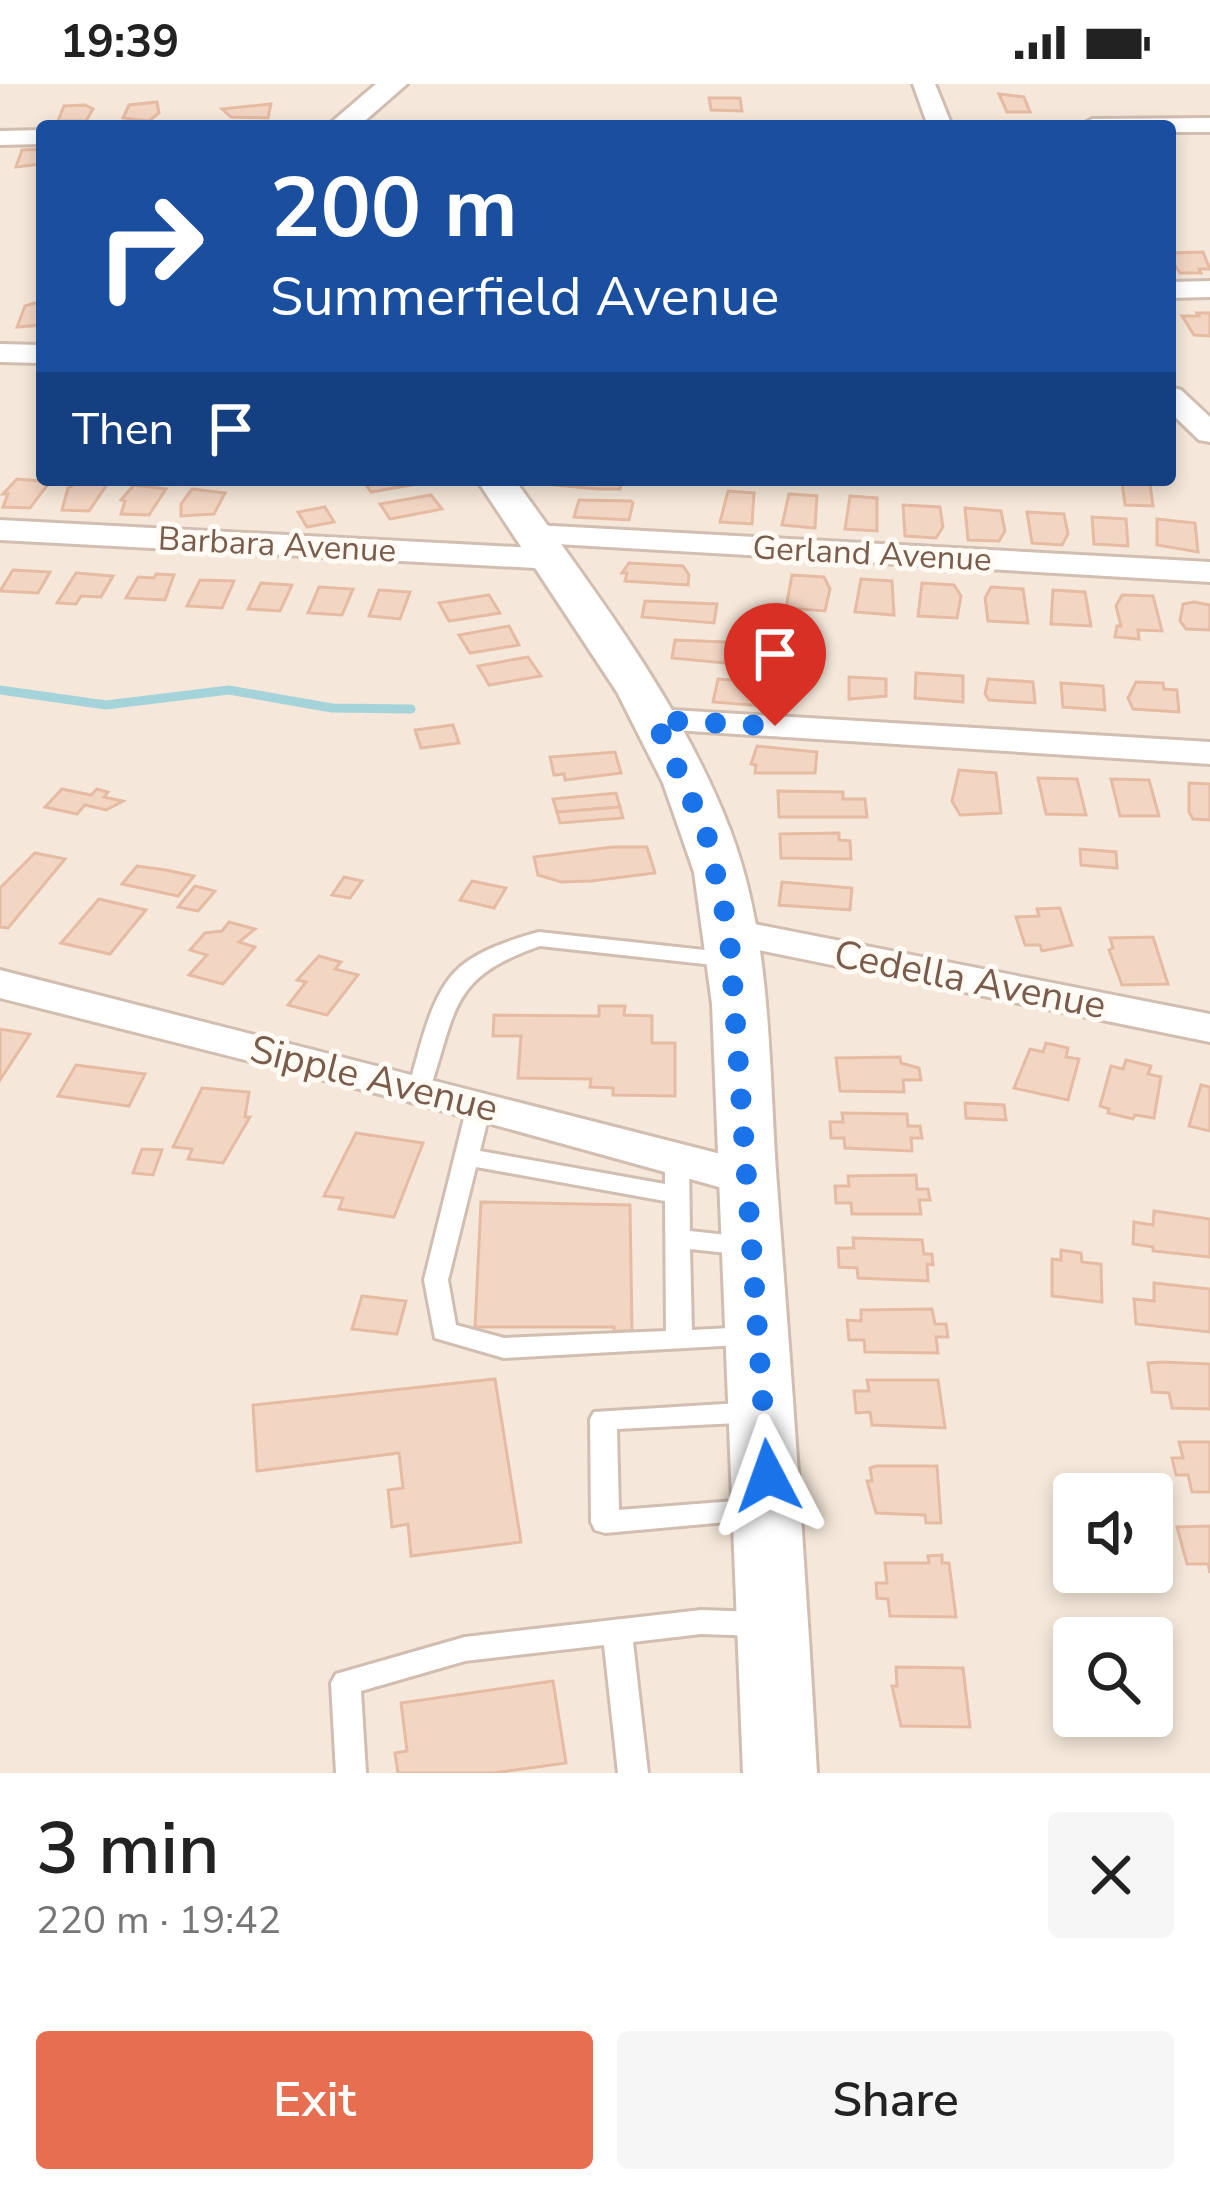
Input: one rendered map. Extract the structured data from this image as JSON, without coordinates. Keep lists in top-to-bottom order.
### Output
{
  "streets": {
    "street": [
      "Barbara Avenue",
      "Gerland Avenue",
      "Cedella Avenue",
      "Sipple Avenue"
    ]
  },
  "crossings": [
    ["Barbara Avenue", "Gerland Avenue"]
  ],
  "page": {
    "status": "19:39",
    "turn": ["200 m", "Summerfield Avenue"],
    "then": "Then",
    "heading": ["3 min", "220 m · 19:42"],
    "buttons": ["Exit", "Share"]
  }
}
